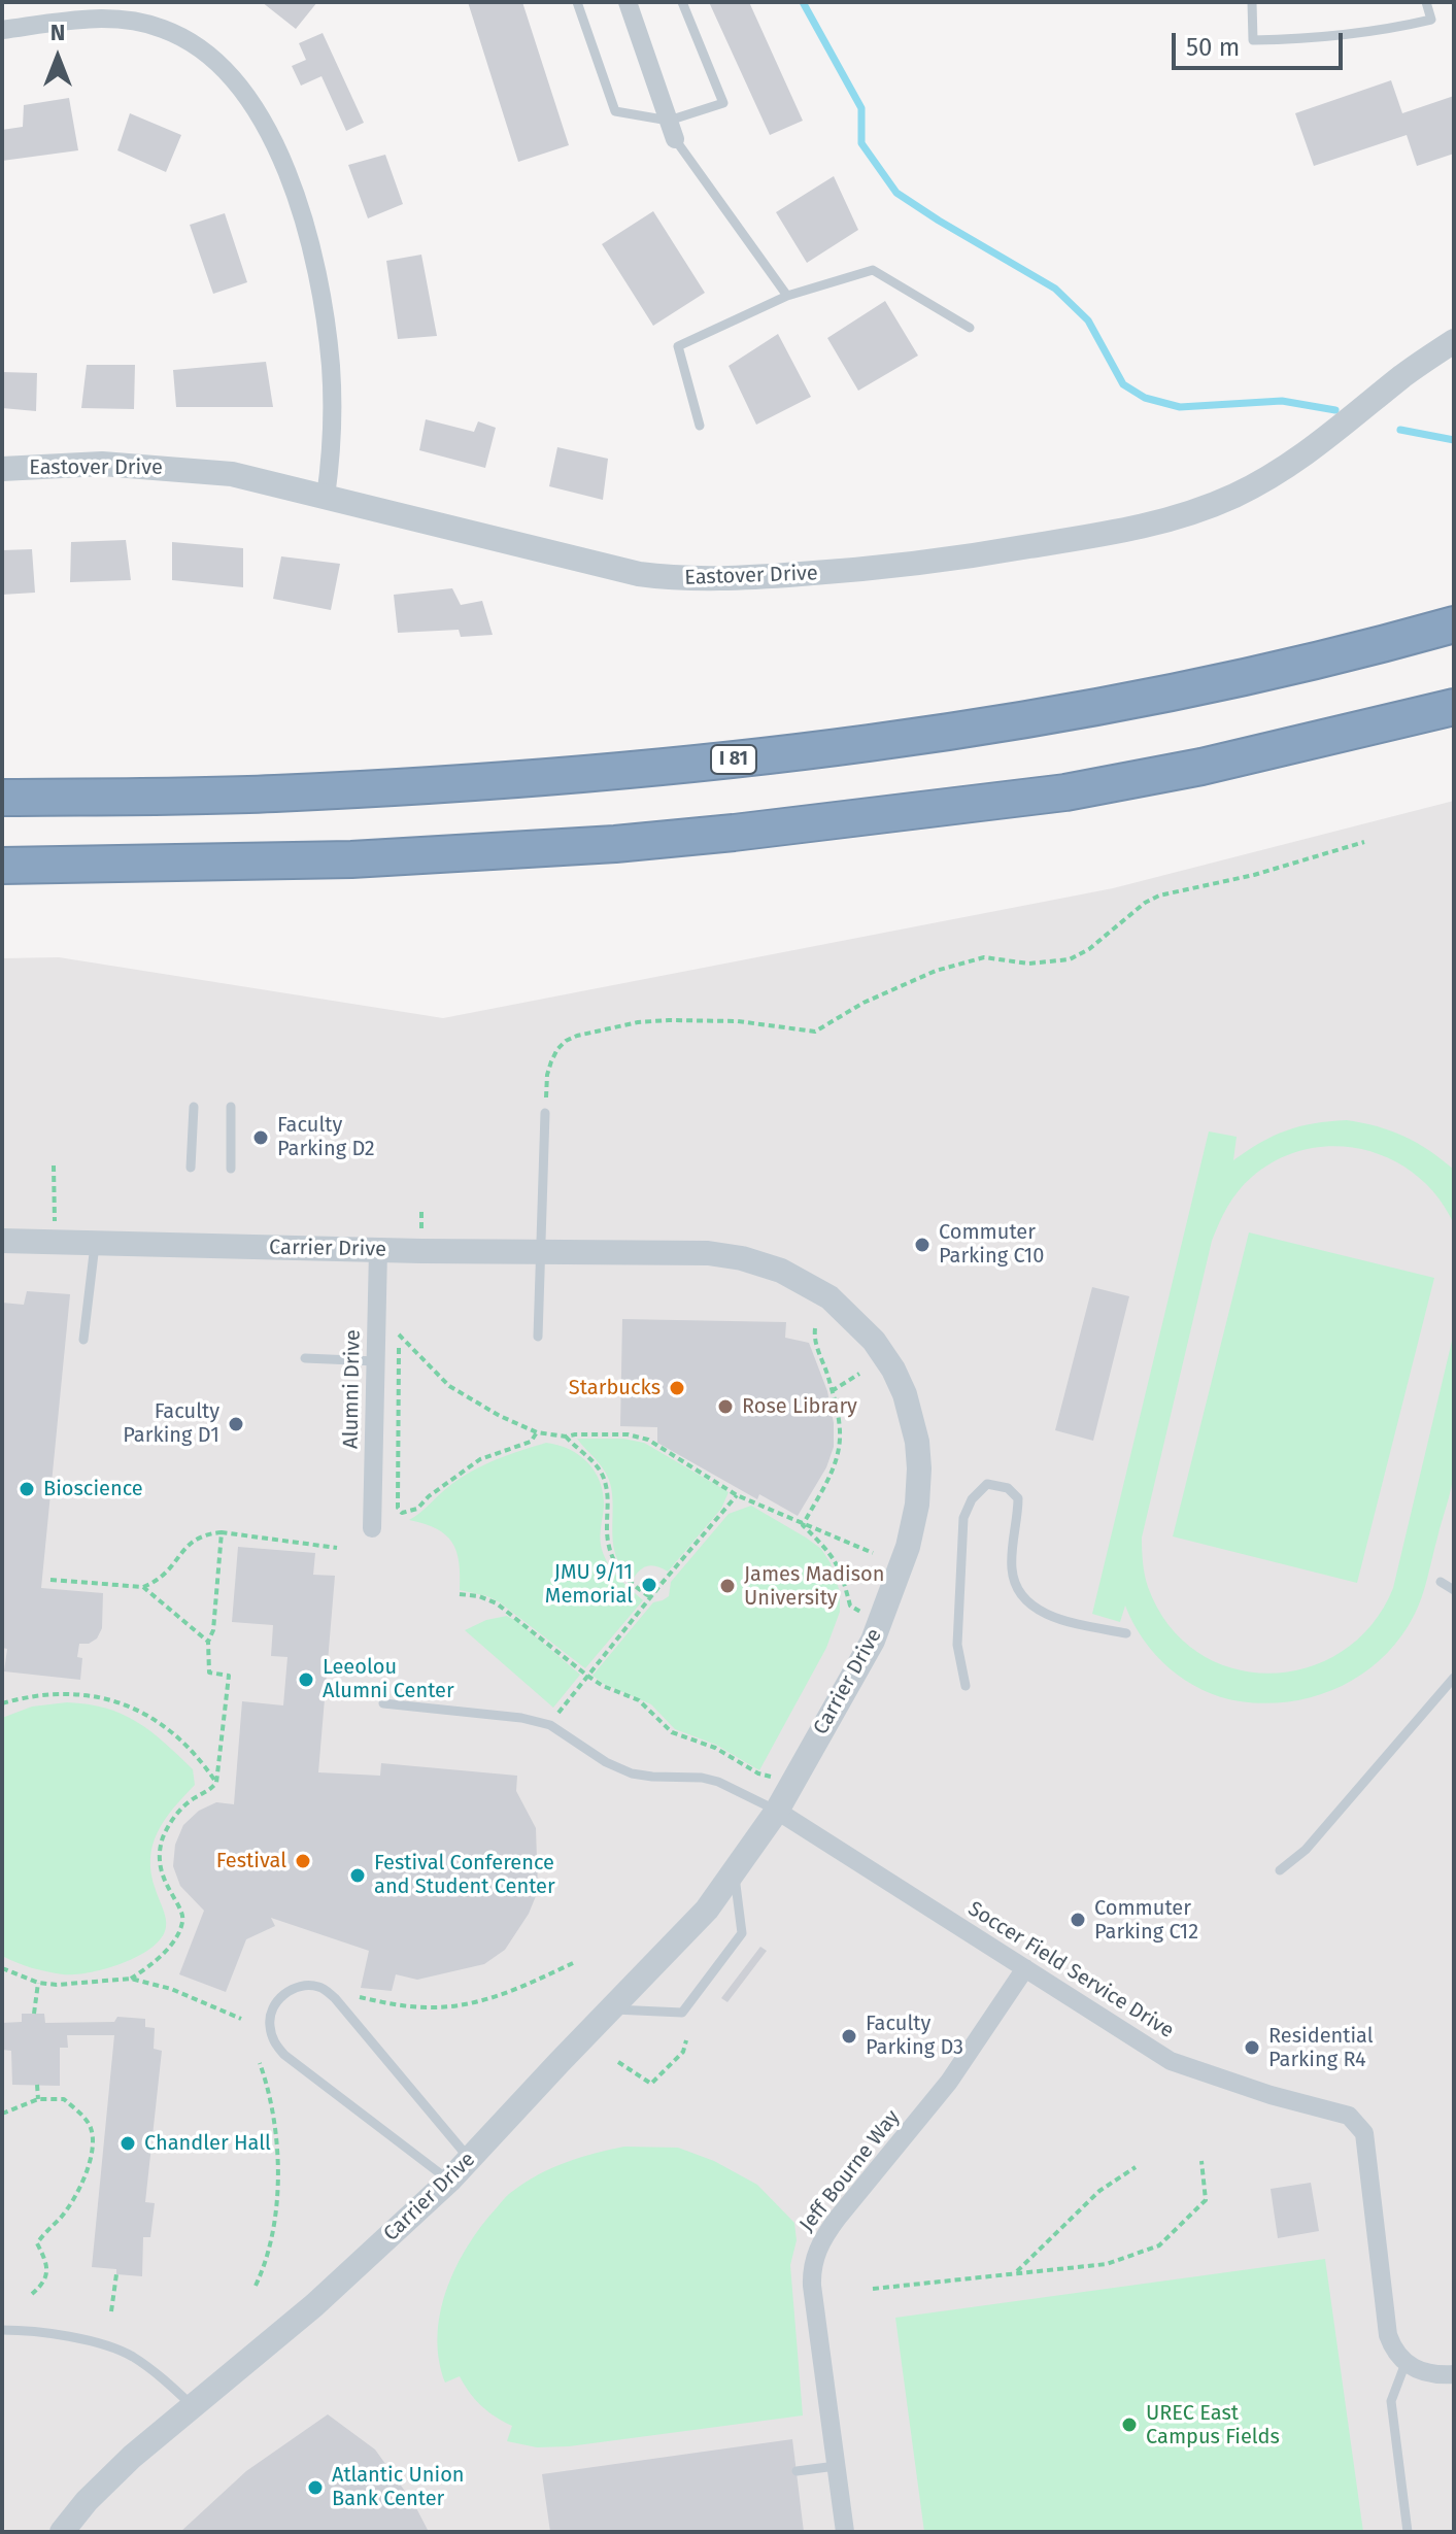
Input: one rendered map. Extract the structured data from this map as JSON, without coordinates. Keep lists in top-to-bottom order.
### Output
{
  "streets": {
    "highway": ["I 81"],
    "street": [
      "Eastover Drive",
      "Carrier Drive",
      "Alumni Drive",
      "Soccer Field Service Drive",
      "Jeff Bourne Way"
    ]
  },
  "crossings": [
    ["Carrier Drive", "Alumni Drive"],
    ["Carrier Drive", "Soccer Field Service Drive"],
    ["Soccer Field Service Drive", "Jeff Bourne Way"]
  ],
  "places": [
    "Faculty Parking D2",
    "Commuter Parking C10",
    "Starbucks",
    "Rose Library",
    "Faculty Parking D1",
    "Bioscience",
    "JMU 9/11 Memorial",
    "James Madison University",
    "Leeolou Alumni Center",
    "Festival",
    "Festival Conference and Student Center",
    "Commuter Parking C12",
    "Faculty Parking D3",
    "Residential Parking R4",
    "Chandler Hall",
    "UREC East Campus Fields",
    "Atlantic Union Bank Center"
  ],
  "scale_bar": "50 m",
  "north": "top"
}
